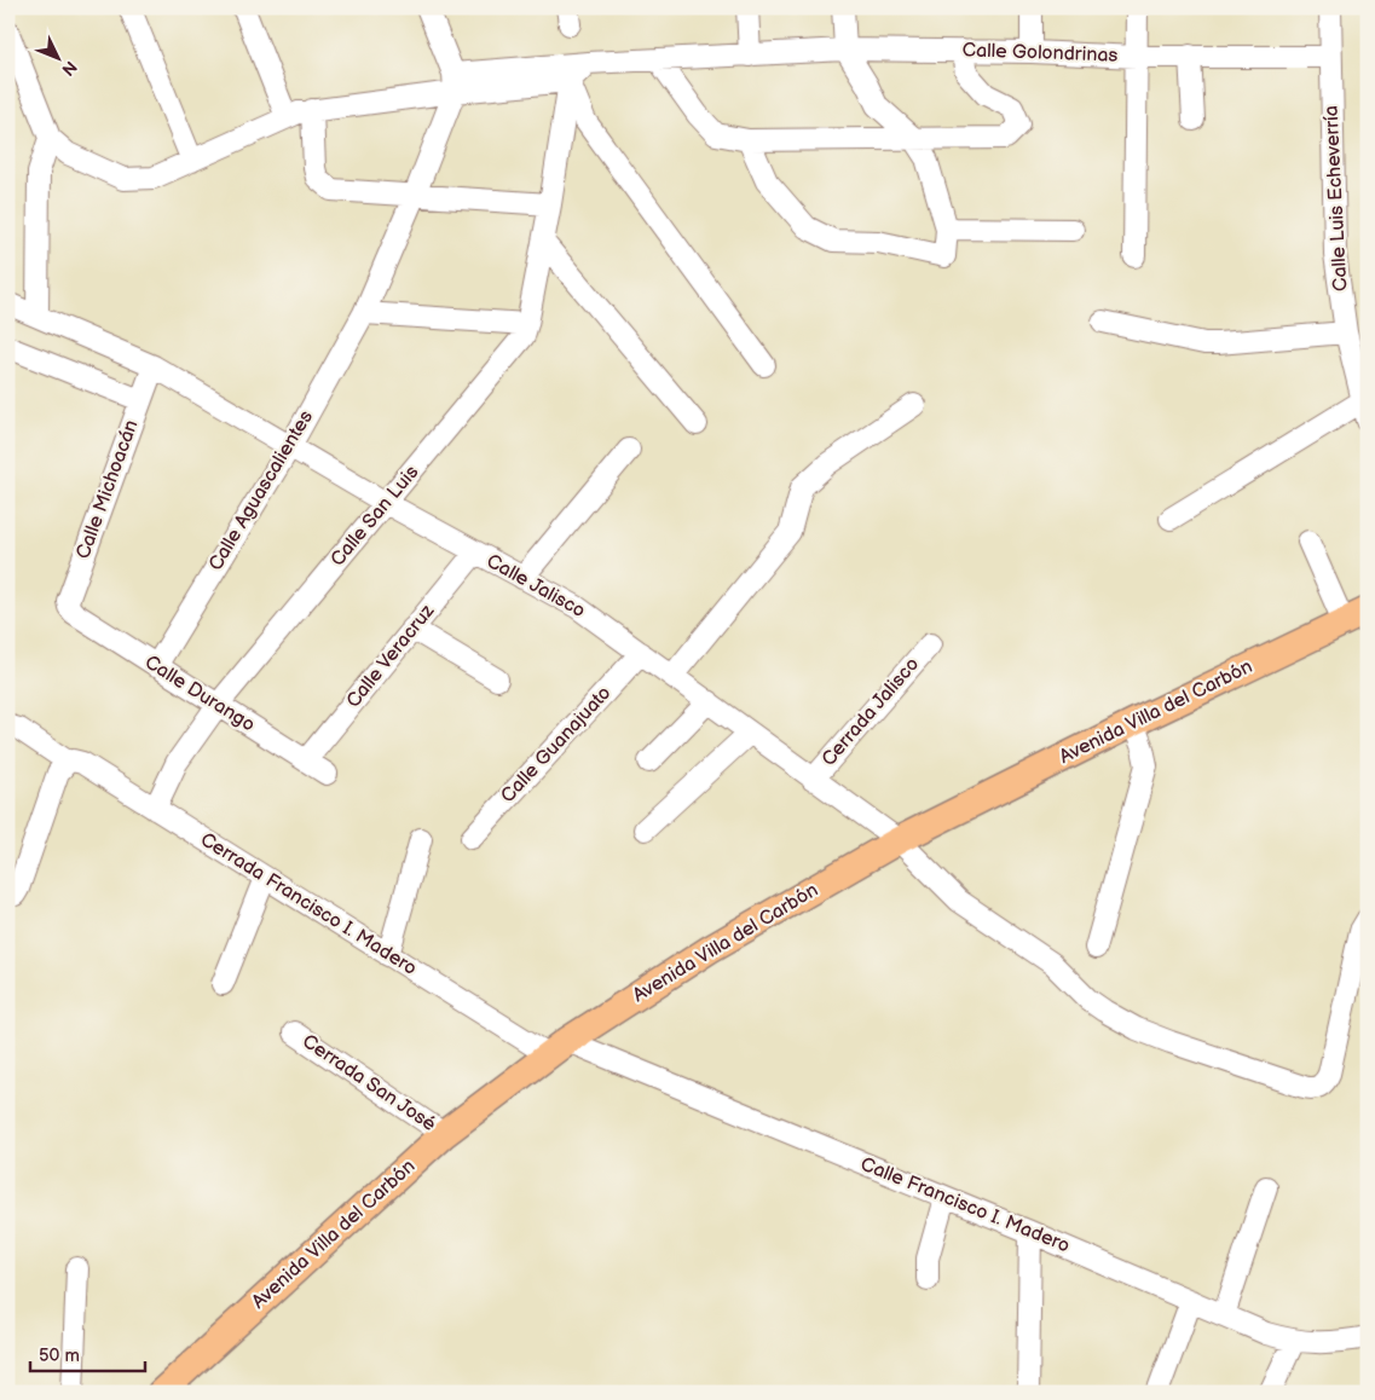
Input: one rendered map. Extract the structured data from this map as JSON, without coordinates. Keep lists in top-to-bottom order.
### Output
{
  "streets": {
    "main road": ["Avenida Villa del Carbón"],
    "street": [
      "Calle Golondrinas",
      "Calle Luis Echeverría",
      "Calle Michoacán",
      "Calle Aguascalientes",
      "Calle San Luis",
      "Calle Jalisco",
      "Calle Veracruz",
      "Calle Durango",
      "Cerrada Jalisco",
      "Calle Guanajuato",
      "Cerrada Francisco I. Madero",
      "Cerrada San José",
      "Calle Francisco I. Madero"
    ]
  },
  "crossings": [
    ["Calle Golondrinas", "Calle Luis Echeverría"],
    ["Calle Golondrinas", "Calle Aguascalientes"],
    ["Calle Michoacán", "Calle Jalisco"],
    ["Calle Michoacán", "Calle Durango"],
    ["Calle Aguascalientes", "Calle Jalisco"],
    ["Calle Aguascalientes", "Calle Durango"],
    ["Calle San Luis", "Calle Jalisco"],
    ["Calle San Luis", "Calle Durango"],
    ["Calle San Luis", "Cerrada Francisco I. Madero"],
    ["Calle Jalisco", "Calle Veracruz"],
    ["Calle Jalisco", "Cerrada Jalisco"],
    ["Calle Jalisco", "Avenida Villa del Carbón"],
    ["Calle Jalisco", "Calle Guanajuato"],
    ["Calle Veracruz", "Calle Durango"],
    ["Avenida Villa del Carbón", "Cerrada Francisco I. Madero"],
    ["Avenida Villa del Carbón", "Cerrada San José"],
    ["Avenida Villa del Carbón", "Calle Francisco I. Madero"],
    ["Cerrada Francisco I. Madero", "Calle Francisco I. Madero"]
  ],
  "scale_bar": "50 m",
  "north": "bottom right"
}
